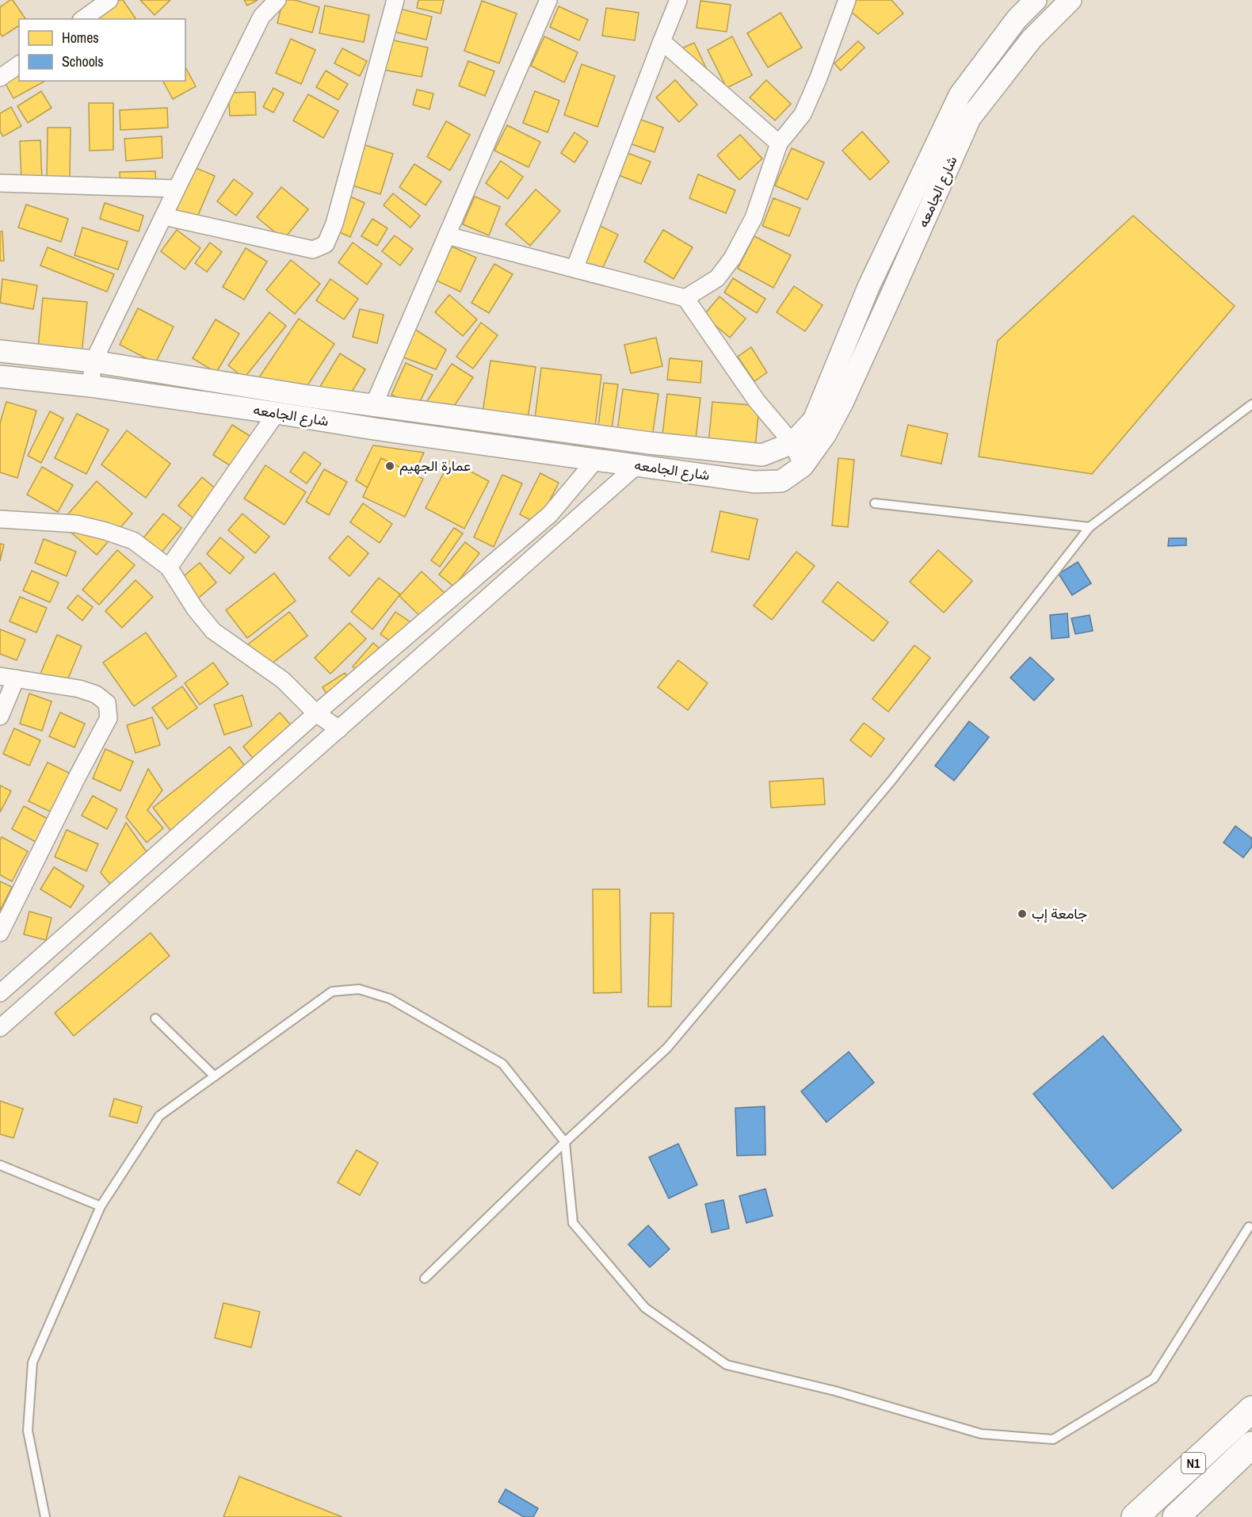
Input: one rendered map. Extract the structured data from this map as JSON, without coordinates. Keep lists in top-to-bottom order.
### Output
{
  "streets": {
    "highway": ["N1"],
    "street": ["شارع الجامعه"]
  },
  "places": ["عمارة الجهيم", "جامعة إب"],
  "legend": ["Homes", "Schools"]
}
